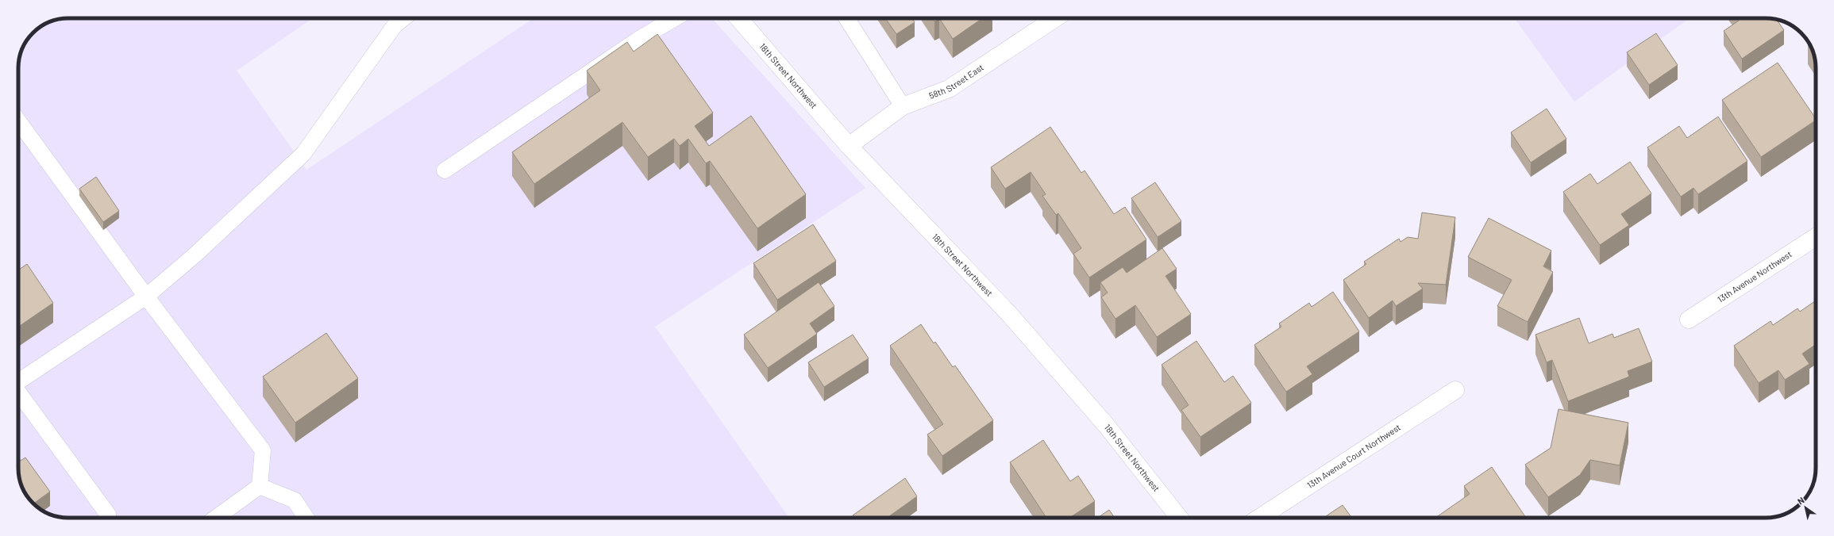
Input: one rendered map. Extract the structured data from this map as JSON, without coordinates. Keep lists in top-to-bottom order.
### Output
{
  "streets": {
    "street": [
      "18th Street Northwest",
      "58th Street East",
      "13th Avenue Northwest",
      "13th Avenue Court Northwest"
    ]
  },
  "crossings": [
    ["18th Street Northwest", "58th Street East"]
  ],
  "north": "top left"
}
